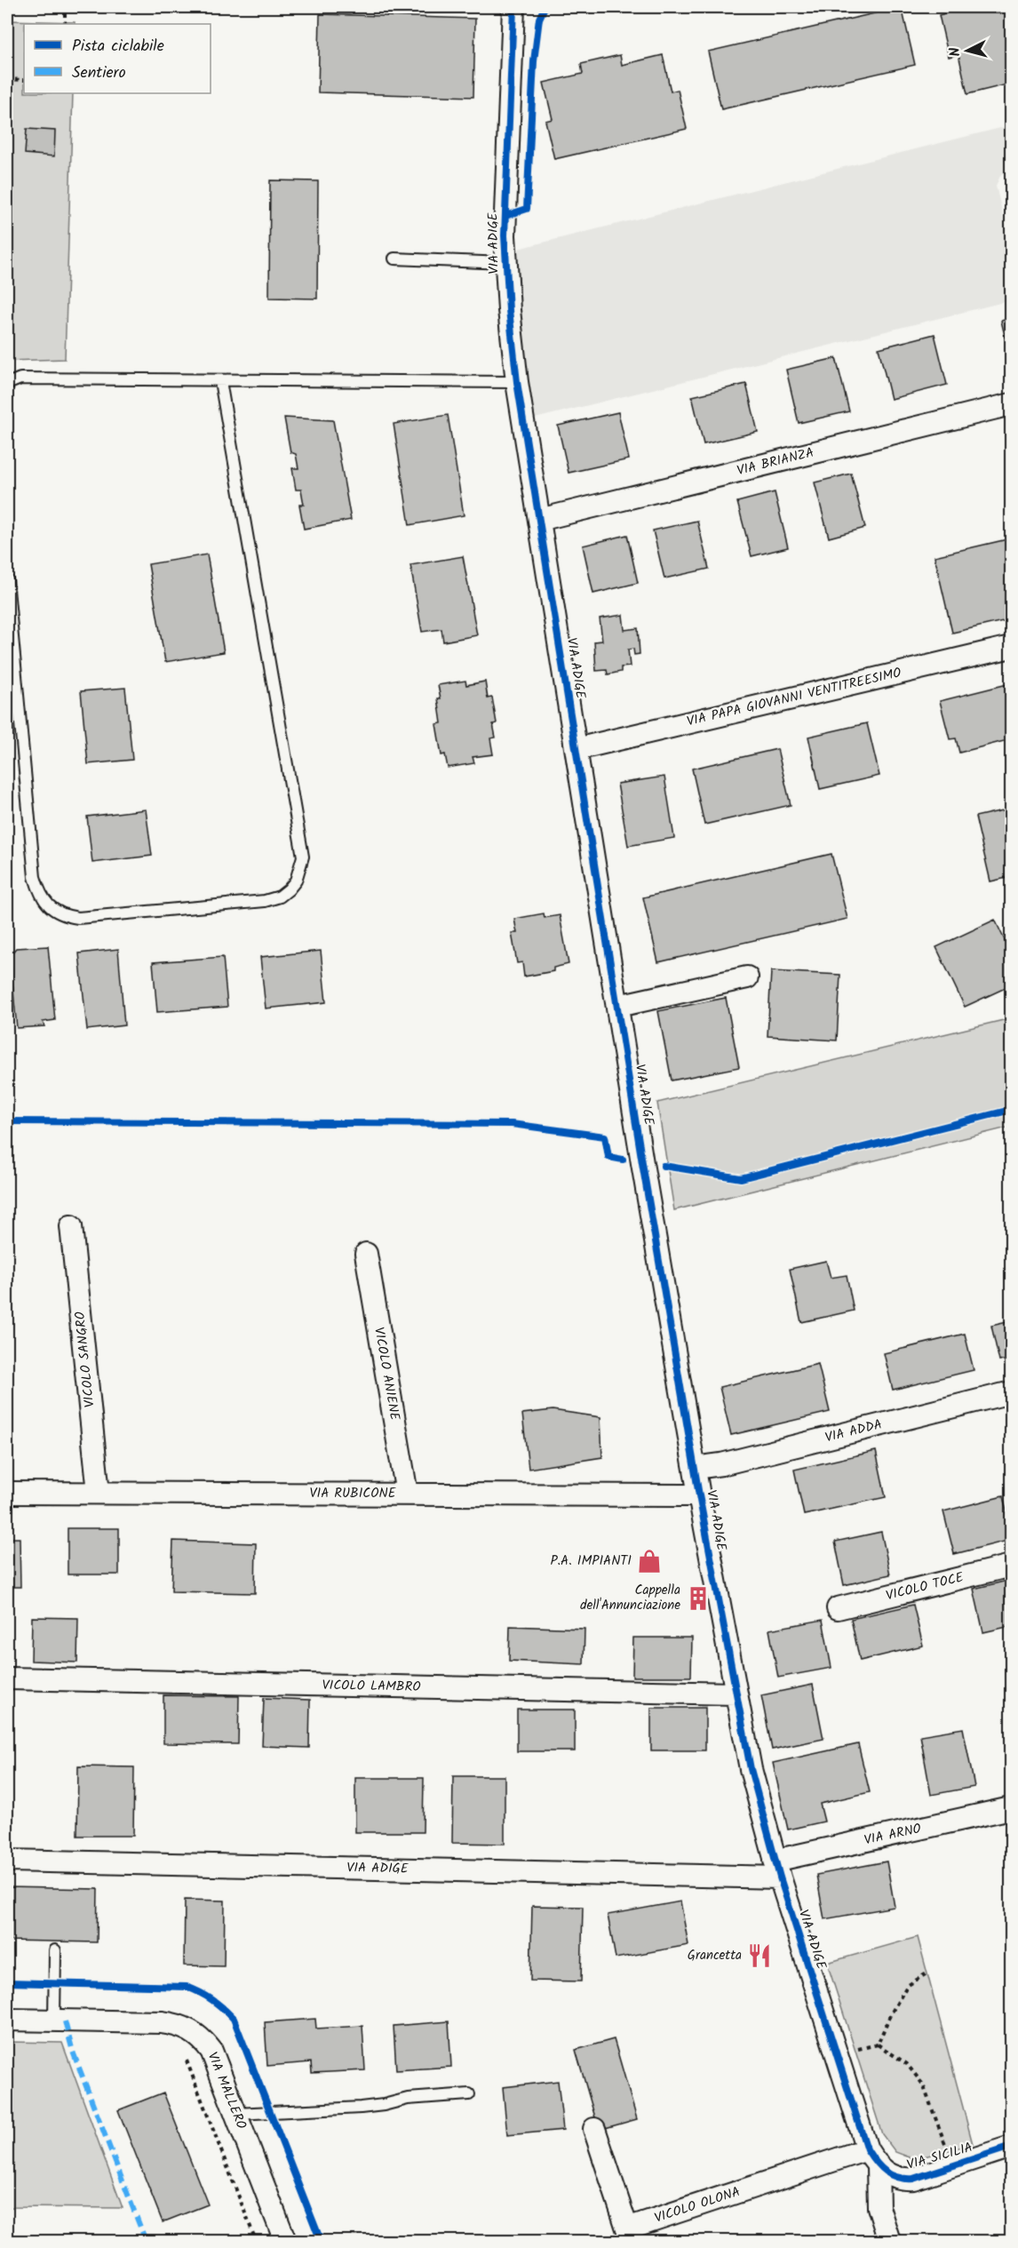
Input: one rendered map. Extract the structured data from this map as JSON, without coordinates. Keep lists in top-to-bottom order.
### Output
{
  "streets": {
    "street": [
      "VIA ADIGE",
      "VIA BRIANZA",
      "VIA PAPA GIOVANNI VENTITREESIMO",
      "VICOLO SANGRO",
      "VICOLO ANIENE",
      "VIA ADDA",
      "VIA RUBICONE",
      "VICOLO TOCE",
      "VICOLO LAMBRO",
      "VIA ARNO",
      "VIA MALLERO",
      "VIA SICILIA",
      "VICOLO OLONA"
    ]
  },
  "crossings": [
    ["VIA ADIGE", "VIA BRIANZA"],
    ["VIA ADIGE", "VIA PAPA GIOVANNI VENTITREESIMO"],
    ["VIA ADIGE", "VIA ADDA"],
    ["VIA ADIGE", "VIA RUBICONE"],
    ["VIA ADIGE", "VICOLO LAMBRO"],
    ["VIA ADIGE", "VIA ARNO"],
    ["VIA ADIGE", "VIA SICILIA"],
    ["VIA ADIGE", "VICOLO OLONA"],
    ["VICOLO SANGRO", "VIA RUBICONE"],
    ["VICOLO ANIENE", "VIA RUBICONE"],
    ["VIA SICILIA", "VICOLO OLONA"]
  ],
  "places": {
    "shop": ["P.A. IMPIANTI"],
    "building": ["Cappella dell'Annunciazione"],
    "restaurant": ["Grancetta"]
  },
  "legend": ["Pista ciclabile", "Sentiero"],
  "north": "left"
}
